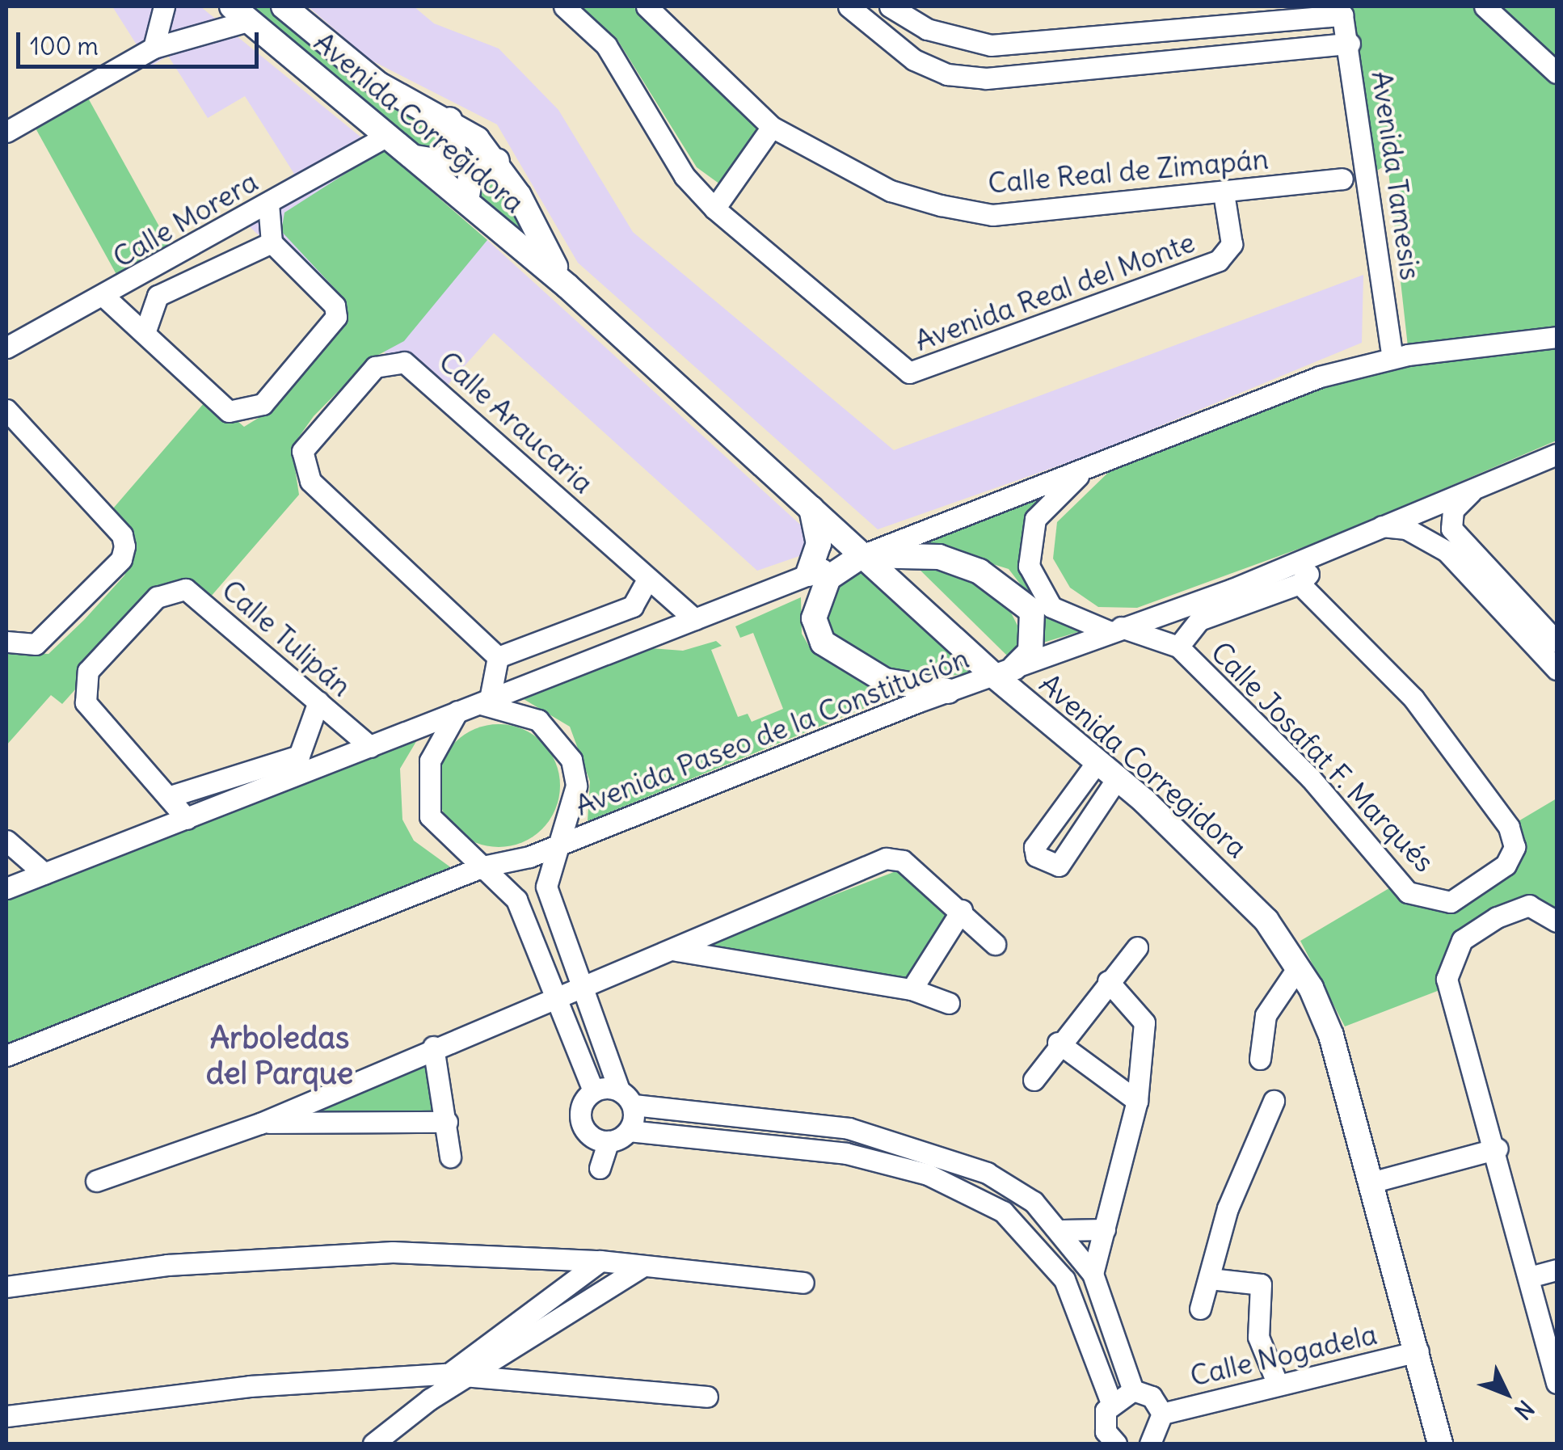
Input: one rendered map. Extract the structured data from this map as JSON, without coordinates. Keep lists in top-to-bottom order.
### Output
{
  "streets": {
    "main road": ["Avenida Corregidora"],
    "street": [
      "Calle Real de Zimapán",
      "Avenida Tamesis",
      "Calle Morera",
      "Avenida Real del Monte",
      "Calle Araucaria",
      "Calle Tulipán",
      "Avenida Paseo de la Constitución",
      "Calle Josafat F. Marqués",
      "Calle Nogadela"
    ]
  },
  "crossings": [
    ["Avenida Corregidora", "Calle Morera"],
    ["Avenida Corregidora", "Avenida Paseo de la Constitución"],
    ["Avenida Corregidora", "Calle Nogadela"],
    ["Calle Real de Zimapán", "Avenida Real del Monte"],
    ["Avenida Paseo de la Constitución", "Calle Josafat F. Marqués"]
  ],
  "districts": ["Arboledas del Parque"],
  "scale_bar": "100 m",
  "north": "bottom right"
}
